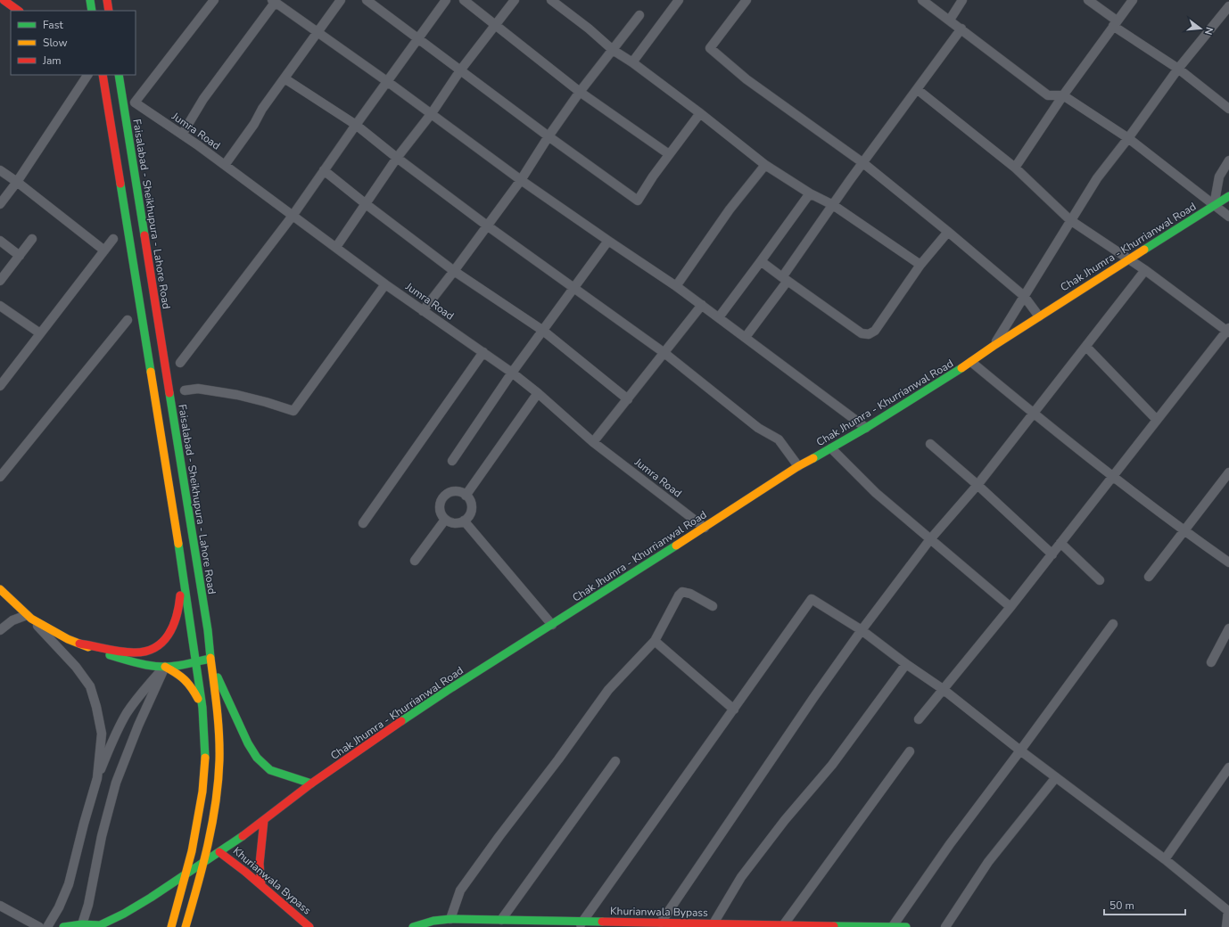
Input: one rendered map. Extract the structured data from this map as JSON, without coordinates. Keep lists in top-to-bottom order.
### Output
{
  "streets": {
    "main road": ["Faisalabad - Sheikhupura - Lahore Road", "Chak Jhumra - Khurrianwal Road", "Khurianwala Bypass"],
    "street": ["Jumra Road"]
  },
  "crossings": [
    ["Jumra Road", "Chak Jhumra - Khurrianwal Road"],
    ["Faisalabad - Sheikhupura - Lahore Road", "Chak Jhumra - Khurrianwal Road"],
    ["Chak Jhumra - Khurrianwal Road", "Khurianwala Bypass"]
  ],
  "legend": ["Fast", "Slow", "Jam"],
  "scale_bar": "50 m",
  "north": "right"
}
